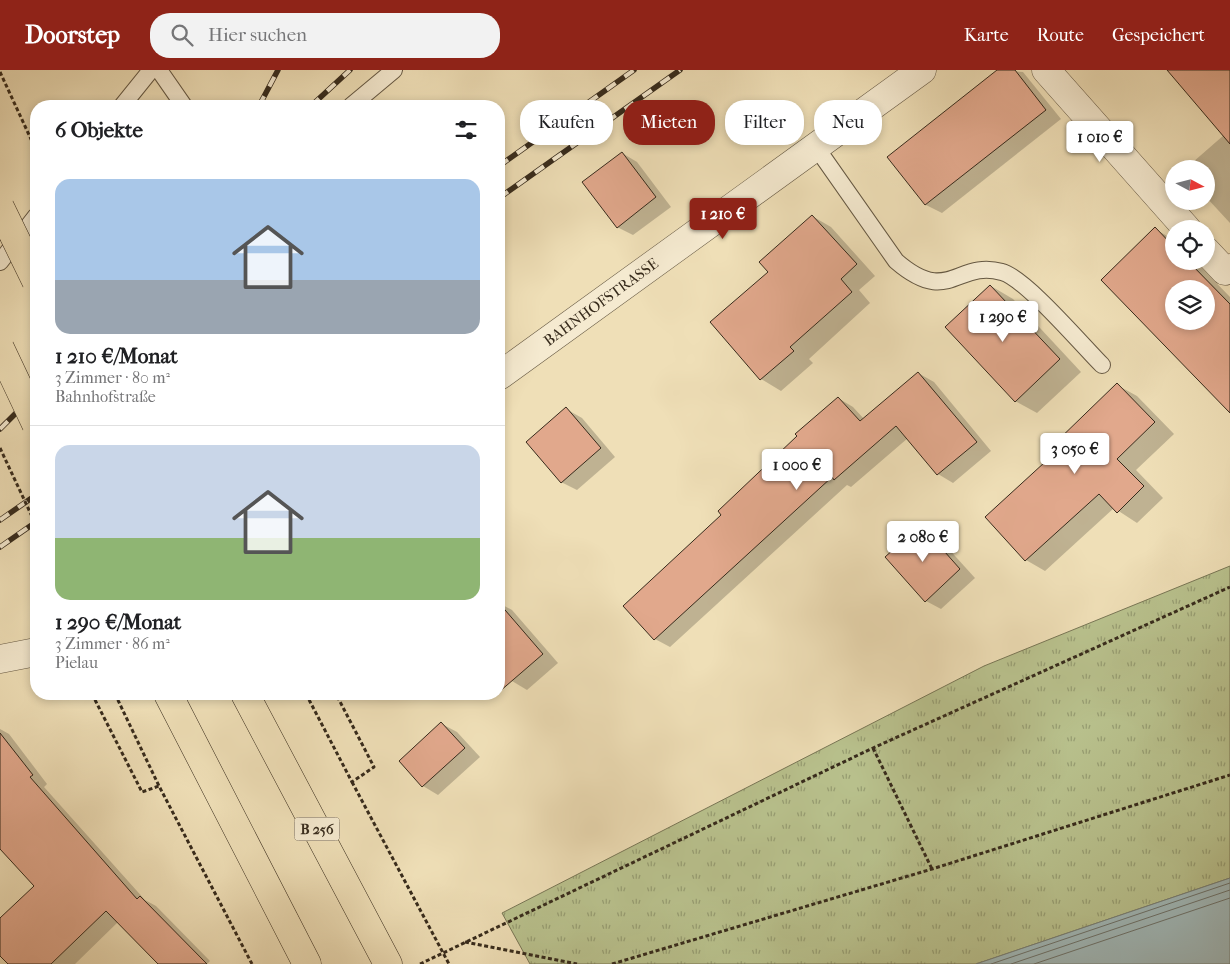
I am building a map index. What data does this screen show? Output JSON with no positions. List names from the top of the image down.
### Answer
{
  "streets": {
    "highway": ["B 256"],
    "street": ["BAHNHOFSTRASSE"]
  },
  "north": "right",
  "page": {
    "header": "Doorstep",
    "search": "Hier suchen",
    "nav": ["Karte", "Route", "Gespeichert"],
    "chip": [
      "Kaufen",
      "Mieten",
      "Filter",
      "Neu"
    ],
    "heading": "6 Objekte",
    "price": [
      "1 010 €",
      "1 210 €",
      "1 290 €",
      "3 050 €",
      "1 000 €",
      "2 080 €"
    ],
    "list": [
      {
        "name": "1 210 €/Monat",
        "note": "3 Zimmer · 80 m² · Bahnhofstraße"
      },
      {
        "name": "1 290 €/Monat",
        "note": "3 Zimmer · 86 m² · Pielau"
      }
    ]
  }
}
